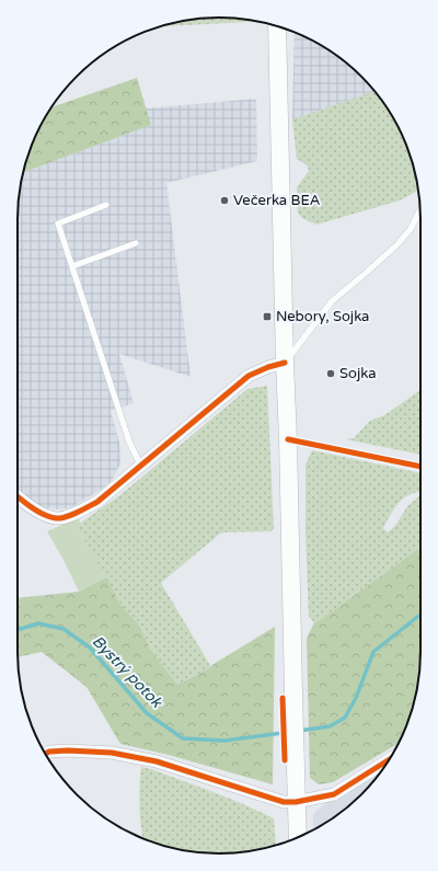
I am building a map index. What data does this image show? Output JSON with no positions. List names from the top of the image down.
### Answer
{
  "water": ["Bystrý potok"],
  "places": {
    "other": ["Večerka BEA", "Sojka"],
    "transit": ["Nebory, Sojka"]
  }
}
